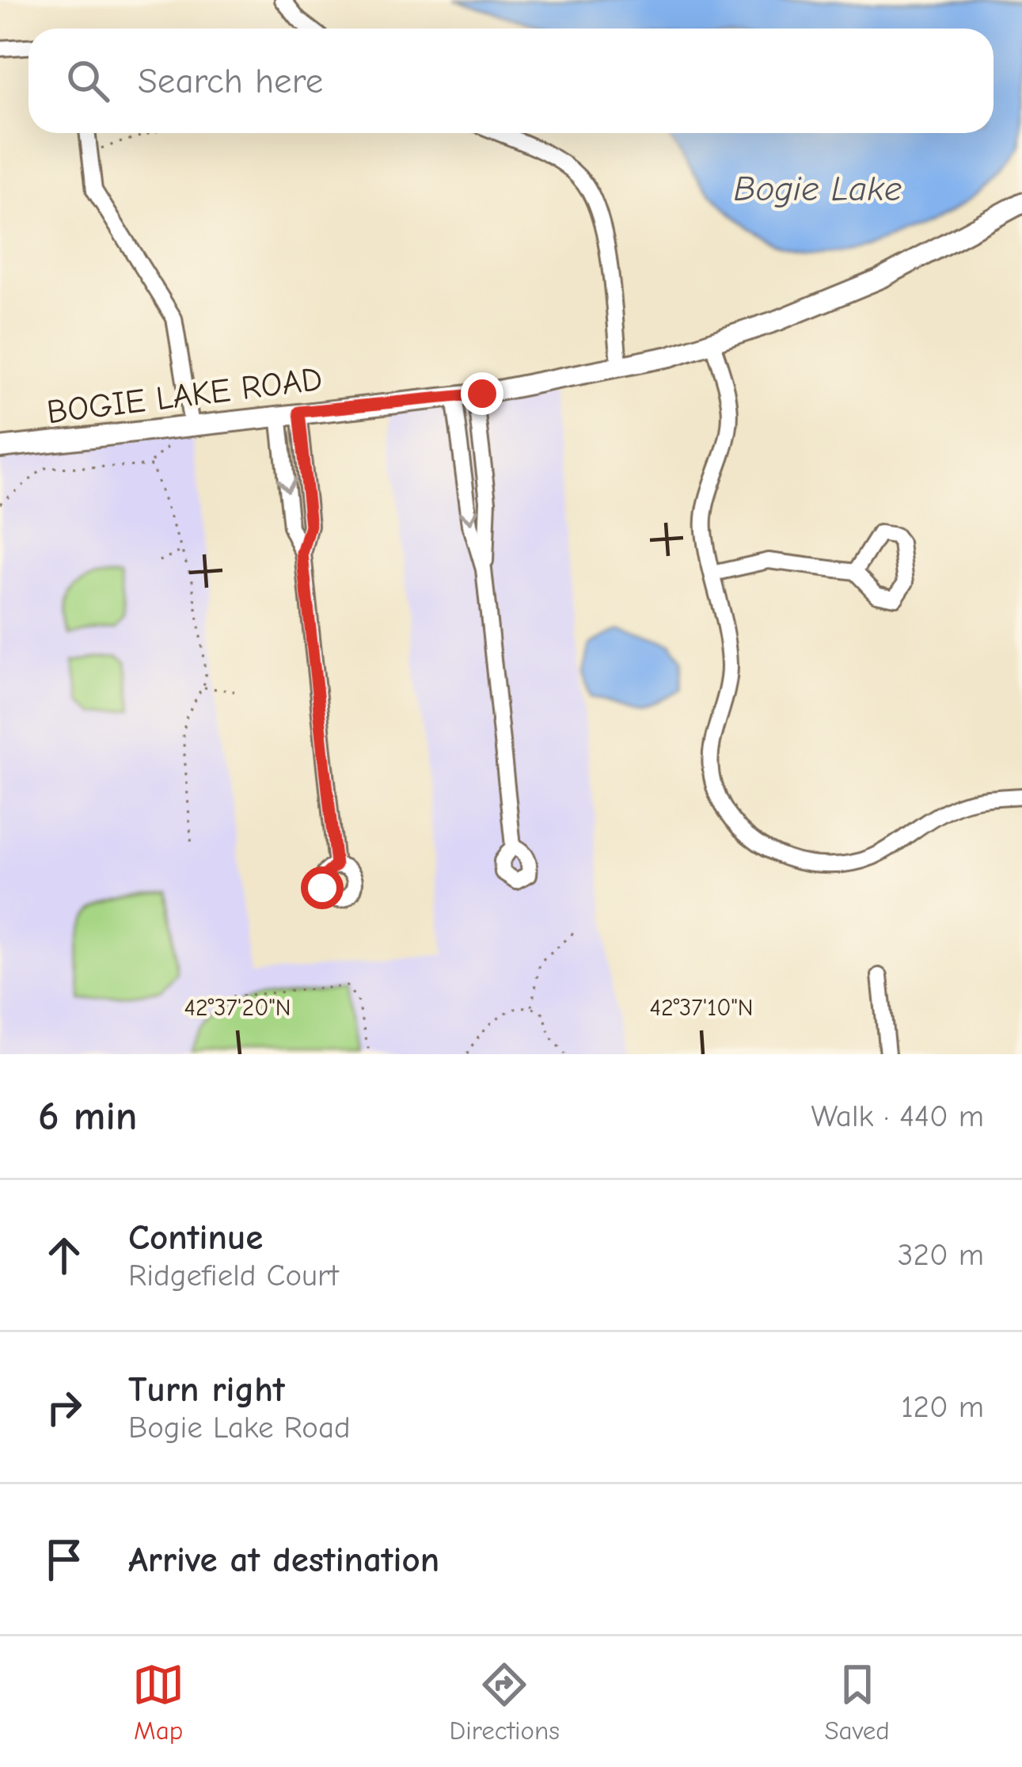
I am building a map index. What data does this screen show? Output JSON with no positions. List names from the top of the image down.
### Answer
{
  "streets": {
    "main road": ["BOGIE LAKE ROAD"]
  },
  "water": ["Bogie Lake"],
  "page": {
    "search": "Search here",
    "heading": ["6 min", "Walk · 440 m"],
    "list": [
      ["Continue", "Ridgefield Court", "320 m"],
      ["Turn right", "Bogie Lake Road", "120 m"],
      "Arrive at destination"
    ],
    "nav": ["Map", "Directions", "Saved"]
  },
  "coordinates": ["42°37'20\"N", "42°37'10\"N"]
}
